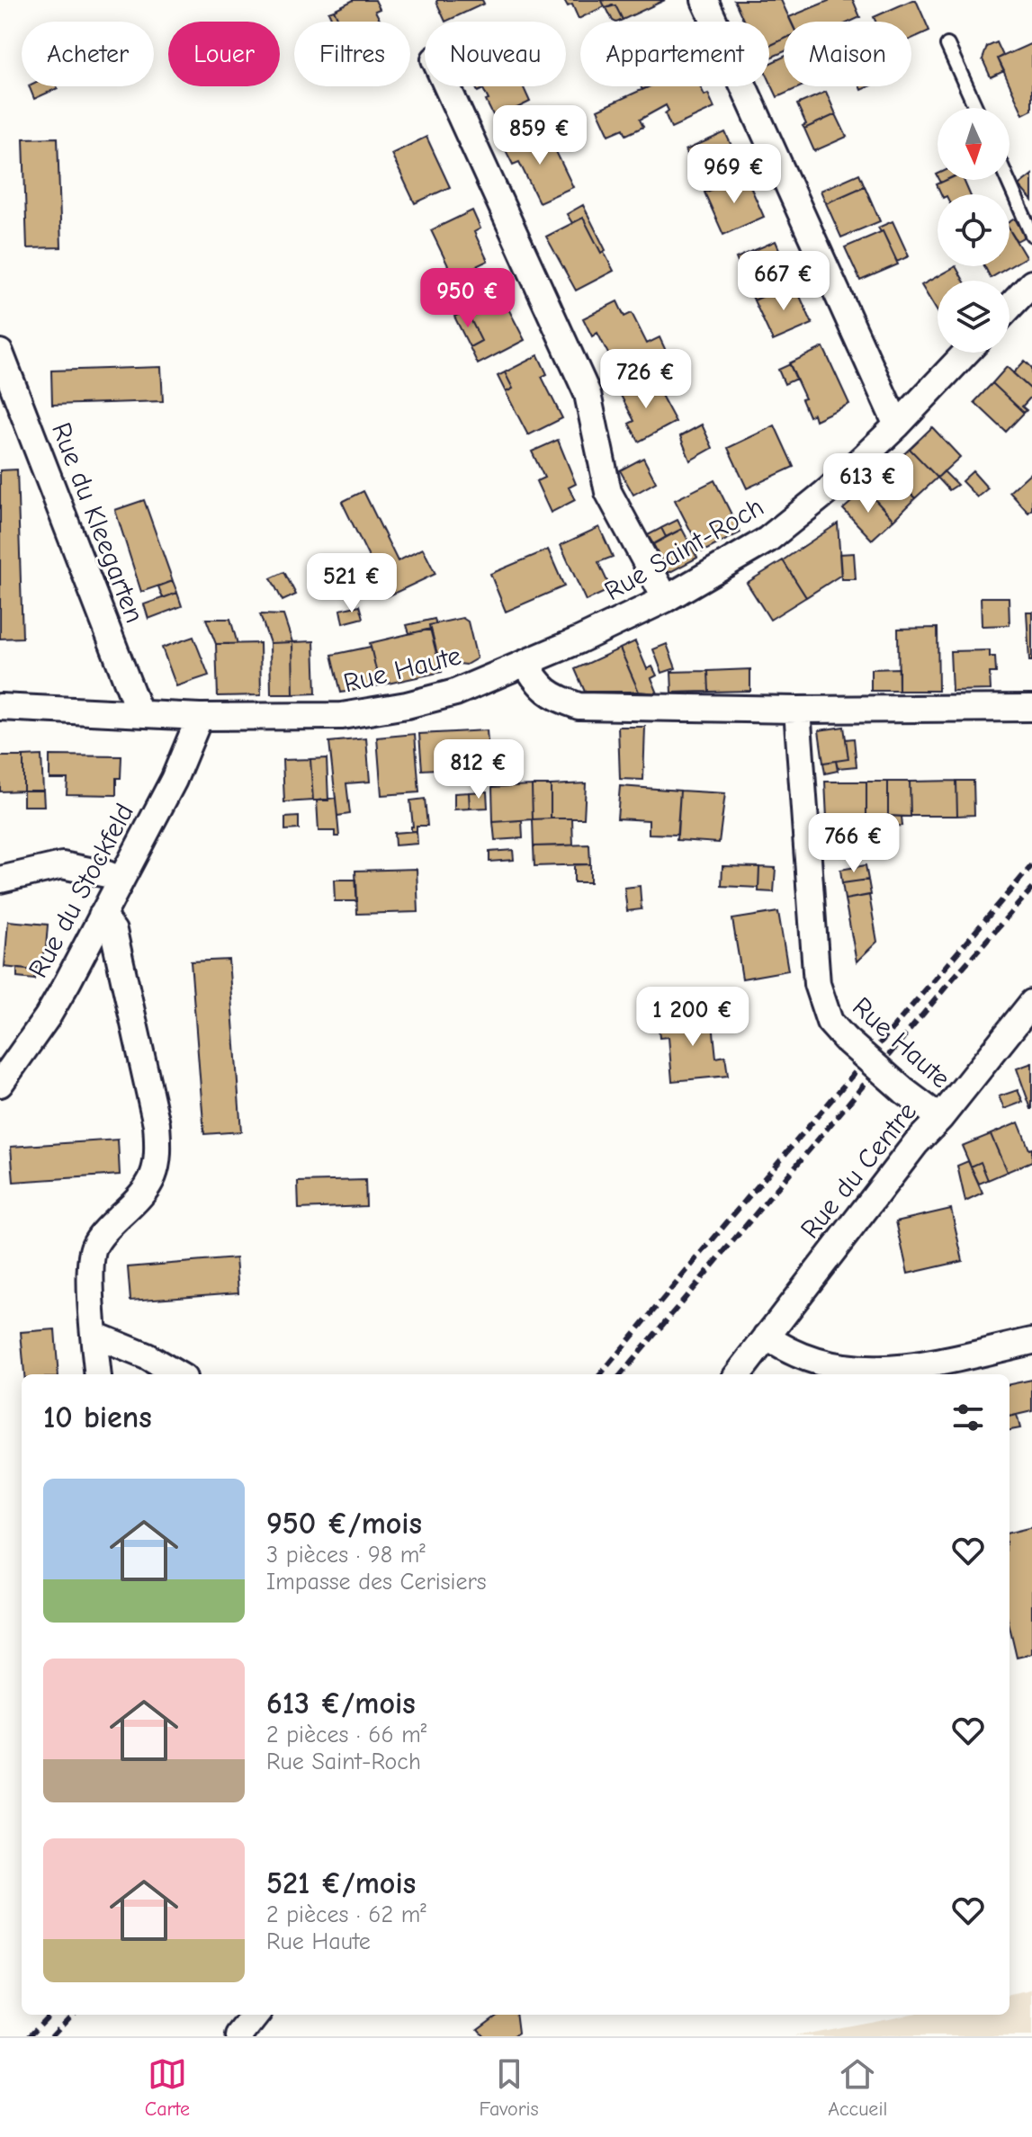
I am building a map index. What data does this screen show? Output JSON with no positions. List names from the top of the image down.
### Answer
{
  "streets": {
    "street": [
      "Rue du Kleegarten",
      "Rue Saint-Roch",
      "Rue Haute",
      "Rue du Stockfeld",
      "Rue du Centre"
    ]
  },
  "crossings": [
    ["Rue du Kleegarten", "Rue Haute"],
    ["Rue Saint-Roch", "Rue Haute"],
    ["Rue Haute", "Rue du Stockfeld"],
    ["Rue Haute", "Rue du Centre"]
  ],
  "north": "bottom",
  "page": {
    "chip": [
      "Acheter",
      "Louer",
      "Filtres",
      "Nouveau",
      "Appartement",
      "Maison"
    ],
    "price": [
      "859 €",
      "969 €",
      "667 €",
      "950 €",
      "726 €",
      "613 €",
      "521 €",
      "812 €",
      "766 €",
      "1 200 €"
    ],
    "heading": "10 biens",
    "list": [
      {
        "name": "950 €/mois",
        "note": "3 pièces · 98 m² · Impasse des Cerisiers"
      },
      {
        "name": "613 €/mois",
        "note": "2 pièces · 66 m² · Rue Saint-Roch"
      },
      {
        "name": "521 €/mois",
        "note": "2 pièces · 62 m² · Rue Haute"
      }
    ],
    "tabs": ["Carte", "Favoris", "Accueil"]
  }
}
